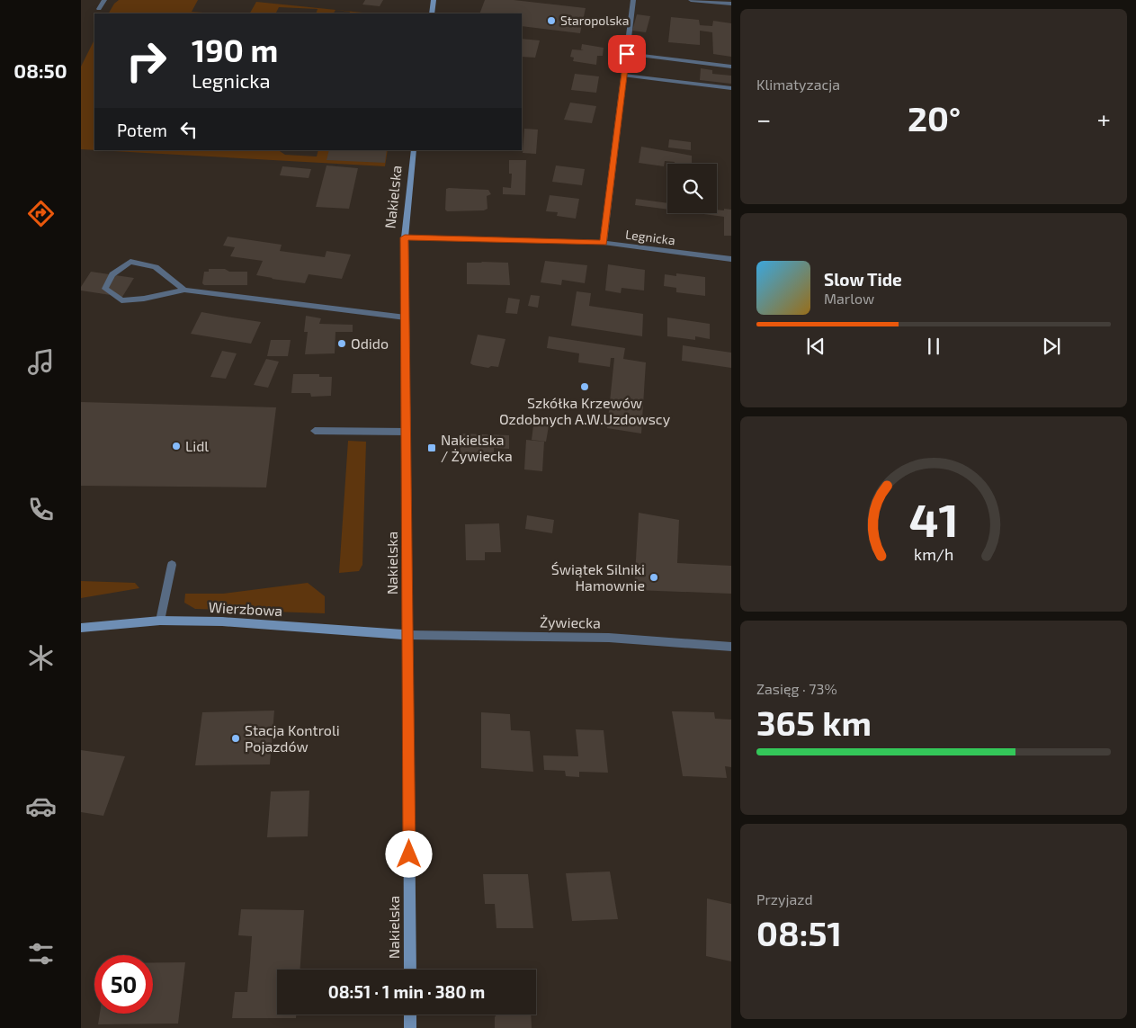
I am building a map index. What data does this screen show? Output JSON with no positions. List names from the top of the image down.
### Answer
{
  "streets": {
    "main road": ["Nakielska", "Wierzbowa"],
    "street": ["Legnicka", "Żywiecka"]
  },
  "crossings": [
    ["Nakielska", "Legnicka"],
    ["Nakielska", "Wierzbowa"],
    ["Nakielska", "Żywiecka"],
    ["Wierzbowa", "Żywiecka"]
  ],
  "places": {
    "other": [
      "Staropolska",
      "Odido",
      "Szkółka Krzewów Ozdobnych A.W.Uzdowscy",
      "Lidl",
      "Świątek Silniki Hamownie",
      "Stacja Kontroli Pojazdów"
    ],
    "transit": ["Nakielska / Żywiecka"]
  },
  "page": {
    "tabs": "08:50",
    "tile": [
      "Klimatyzacja",
      ["Zasięg · 73%", "365 km"],
      ["Przyjazd", "08:51"]
    ],
    "turn": ["190 m", "Legnicka"],
    "heat": ["−", "20°", "+"],
    "then": "Potem",
    "song": ["Slow Tide", "Marlow"],
    "limit": "50",
    "trip": "08:51 · 1 min · 380 m",
    "gauge": ["41", "km/h"]
  }
}
